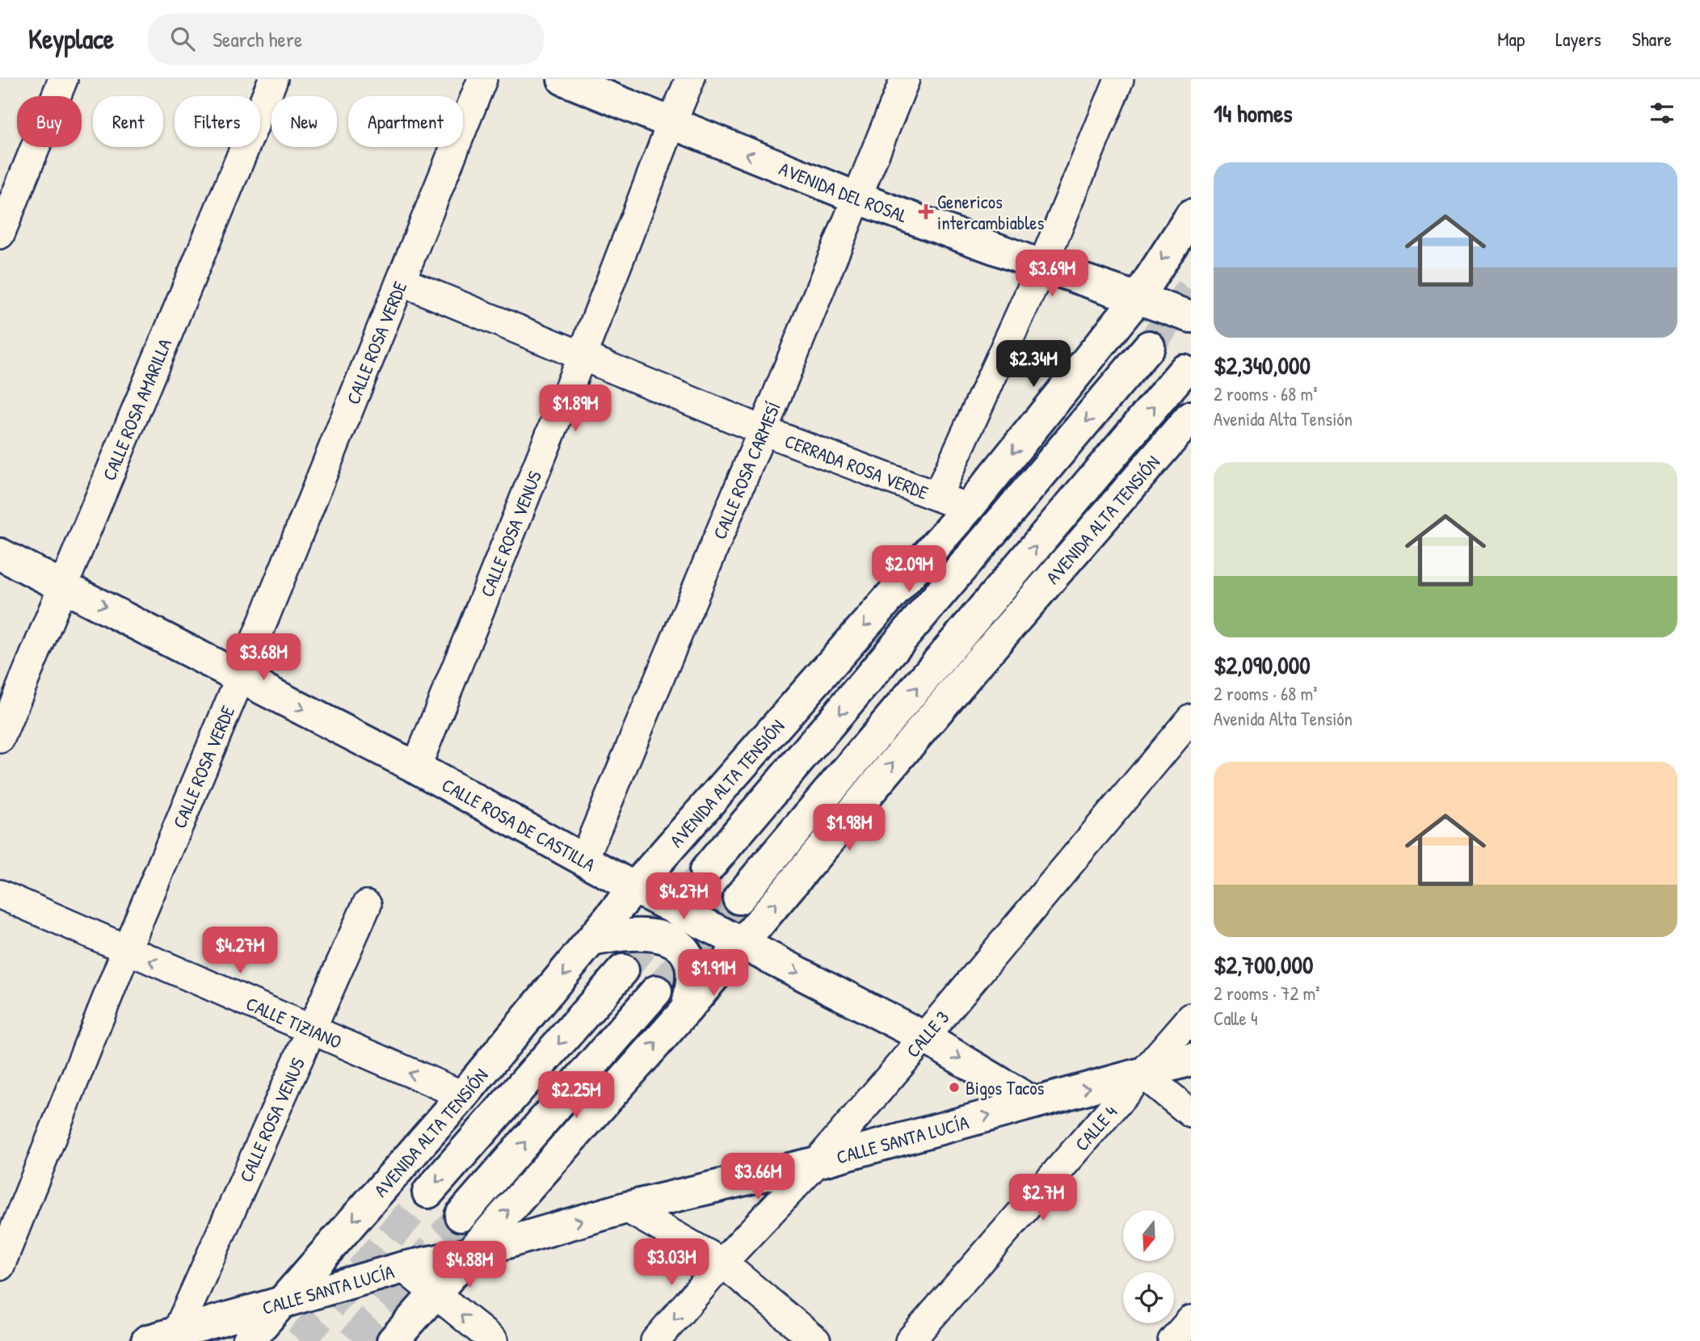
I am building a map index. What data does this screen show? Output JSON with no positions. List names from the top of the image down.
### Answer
{
  "streets": {
    "street": [
      "AVENIDA DEL ROSAL",
      "CALLE ROSA VERDE",
      "CALLE ROSA AMARILLA",
      "CERRADA ROSA VERDE",
      "CALLE ROSA CARMESÍ",
      "AVENIDA ALTA TENSIÓN",
      "CALLE ROSA VENUS",
      "CALLE ROSA DE CASTILLA",
      "CALLE TIZIANO",
      "CALLE 3",
      "CALLE 4",
      "CALLE SANTA LUCÍA"
    ]
  },
  "crossings": [
    ["AVENIDA DEL ROSAL", "CALLE ROSA CARMESÍ"],
    ["AVENIDA DEL ROSAL", "AVENIDA ALTA TENSIÓN"],
    ["AVENIDA DEL ROSAL", "CALLE ROSA VENUS"],
    ["CALLE ROSA VERDE", "CERRADA ROSA VERDE"],
    ["CALLE ROSA VERDE", "CALLE ROSA DE CASTILLA"],
    ["CALLE ROSA VERDE", "CALLE TIZIANO"],
    ["CALLE ROSA AMARILLA", "CALLE ROSA DE CASTILLA"],
    ["CERRADA ROSA VERDE", "CALLE ROSA CARMESÍ"],
    ["CERRADA ROSA VERDE", "AVENIDA ALTA TENSIÓN"],
    ["CERRADA ROSA VERDE", "CALLE ROSA VENUS"],
    ["CALLE ROSA CARMESÍ", "CALLE ROSA DE CASTILLA"],
    ["AVENIDA ALTA TENSIÓN", "CALLE ROSA DE CASTILLA"],
    ["AVENIDA ALTA TENSIÓN", "CALLE TIZIANO"],
    ["AVENIDA ALTA TENSIÓN", "CALLE SANTA LUCÍA"],
    ["CALLE ROSA VENUS", "CALLE ROSA DE CASTILLA"],
    ["CALLE ROSA VENUS", "CALLE TIZIANO"],
    ["CALLE ROSA VENUS", "CALLE SANTA LUCÍA"],
    ["CALLE ROSA DE CASTILLA", "CALLE 3"],
    ["CALLE ROSA DE CASTILLA", "CALLE SANTA LUCÍA"],
    ["CALLE 3", "CALLE SANTA LUCÍA"],
    ["CALLE 4", "CALLE SANTA LUCÍA"]
  ],
  "one_way": ["CALLE ROSA DE CASTILLA", "CALLE TIZIANO", "CALLE SANTA LUCÍA"],
  "places": {
    "health": ["Genericos intercambiables"],
    "other": ["Bigos Tacos"]
  },
  "north": "bottom",
  "page": {
    "header": "Keyplace",
    "search": "Search here",
    "nav": ["Map", "Layers", "Share"],
    "heading": "14 homes",
    "chip": [
      "Buy",
      "Rent",
      "Filters",
      "New",
      "Apartment"
    ],
    "list": [
      {
        "name": "$2,340,000",
        "note": "2 rooms · 68 m² · Avenida Alta Tensión"
      },
      {
        "name": "$2,090,000",
        "note": "2 rooms · 68 m² · Avenida Alta Tensión"
      },
      {
        "name": "$2,700,000",
        "note": "2 rooms · 72 m² · Calle 4"
      }
    ],
    "price": [
      "$3.69M",
      "$2.34M",
      "$1.89M",
      "$2.09M",
      "$3.68M",
      "$1.98M",
      "$4.27M",
      "$4.27M",
      "$1.91M",
      "$2.25M",
      "$3.66M",
      "$2.7M",
      "$3.03M",
      "$4.88M"
    ]
  }
}
